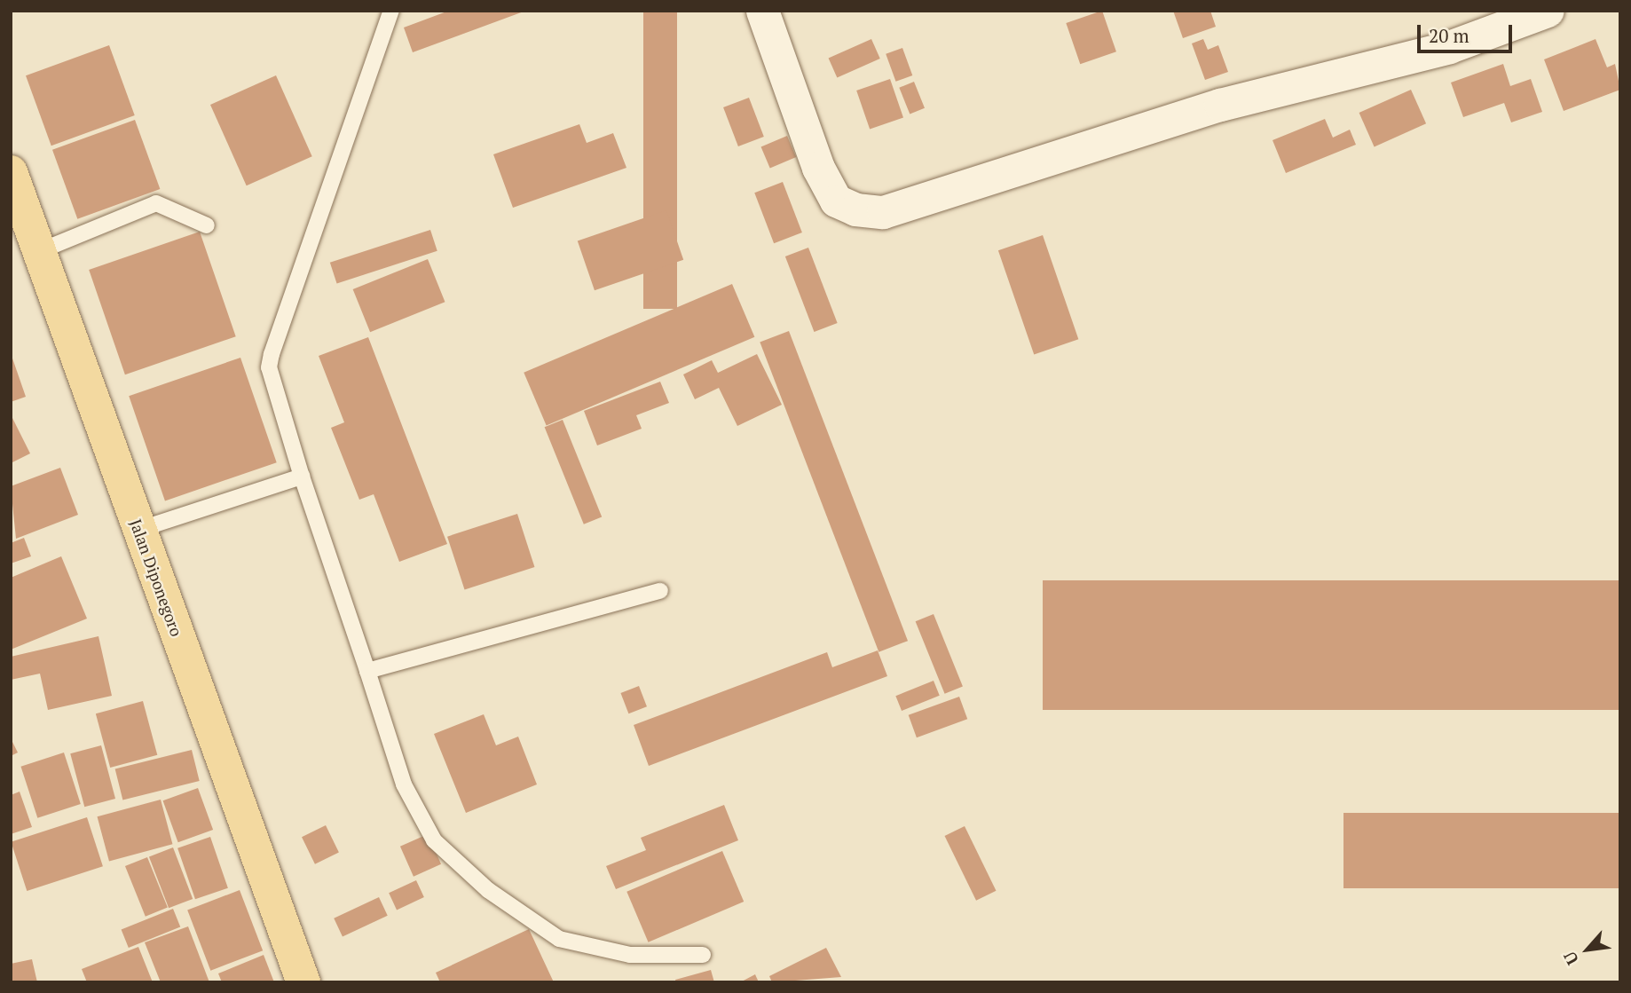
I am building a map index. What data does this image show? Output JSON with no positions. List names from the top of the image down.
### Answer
{
  "streets": {
    "main road": ["Jalan Diponegoro"]
  },
  "scale_bar": "20 m",
  "north": "bottom left"
}
